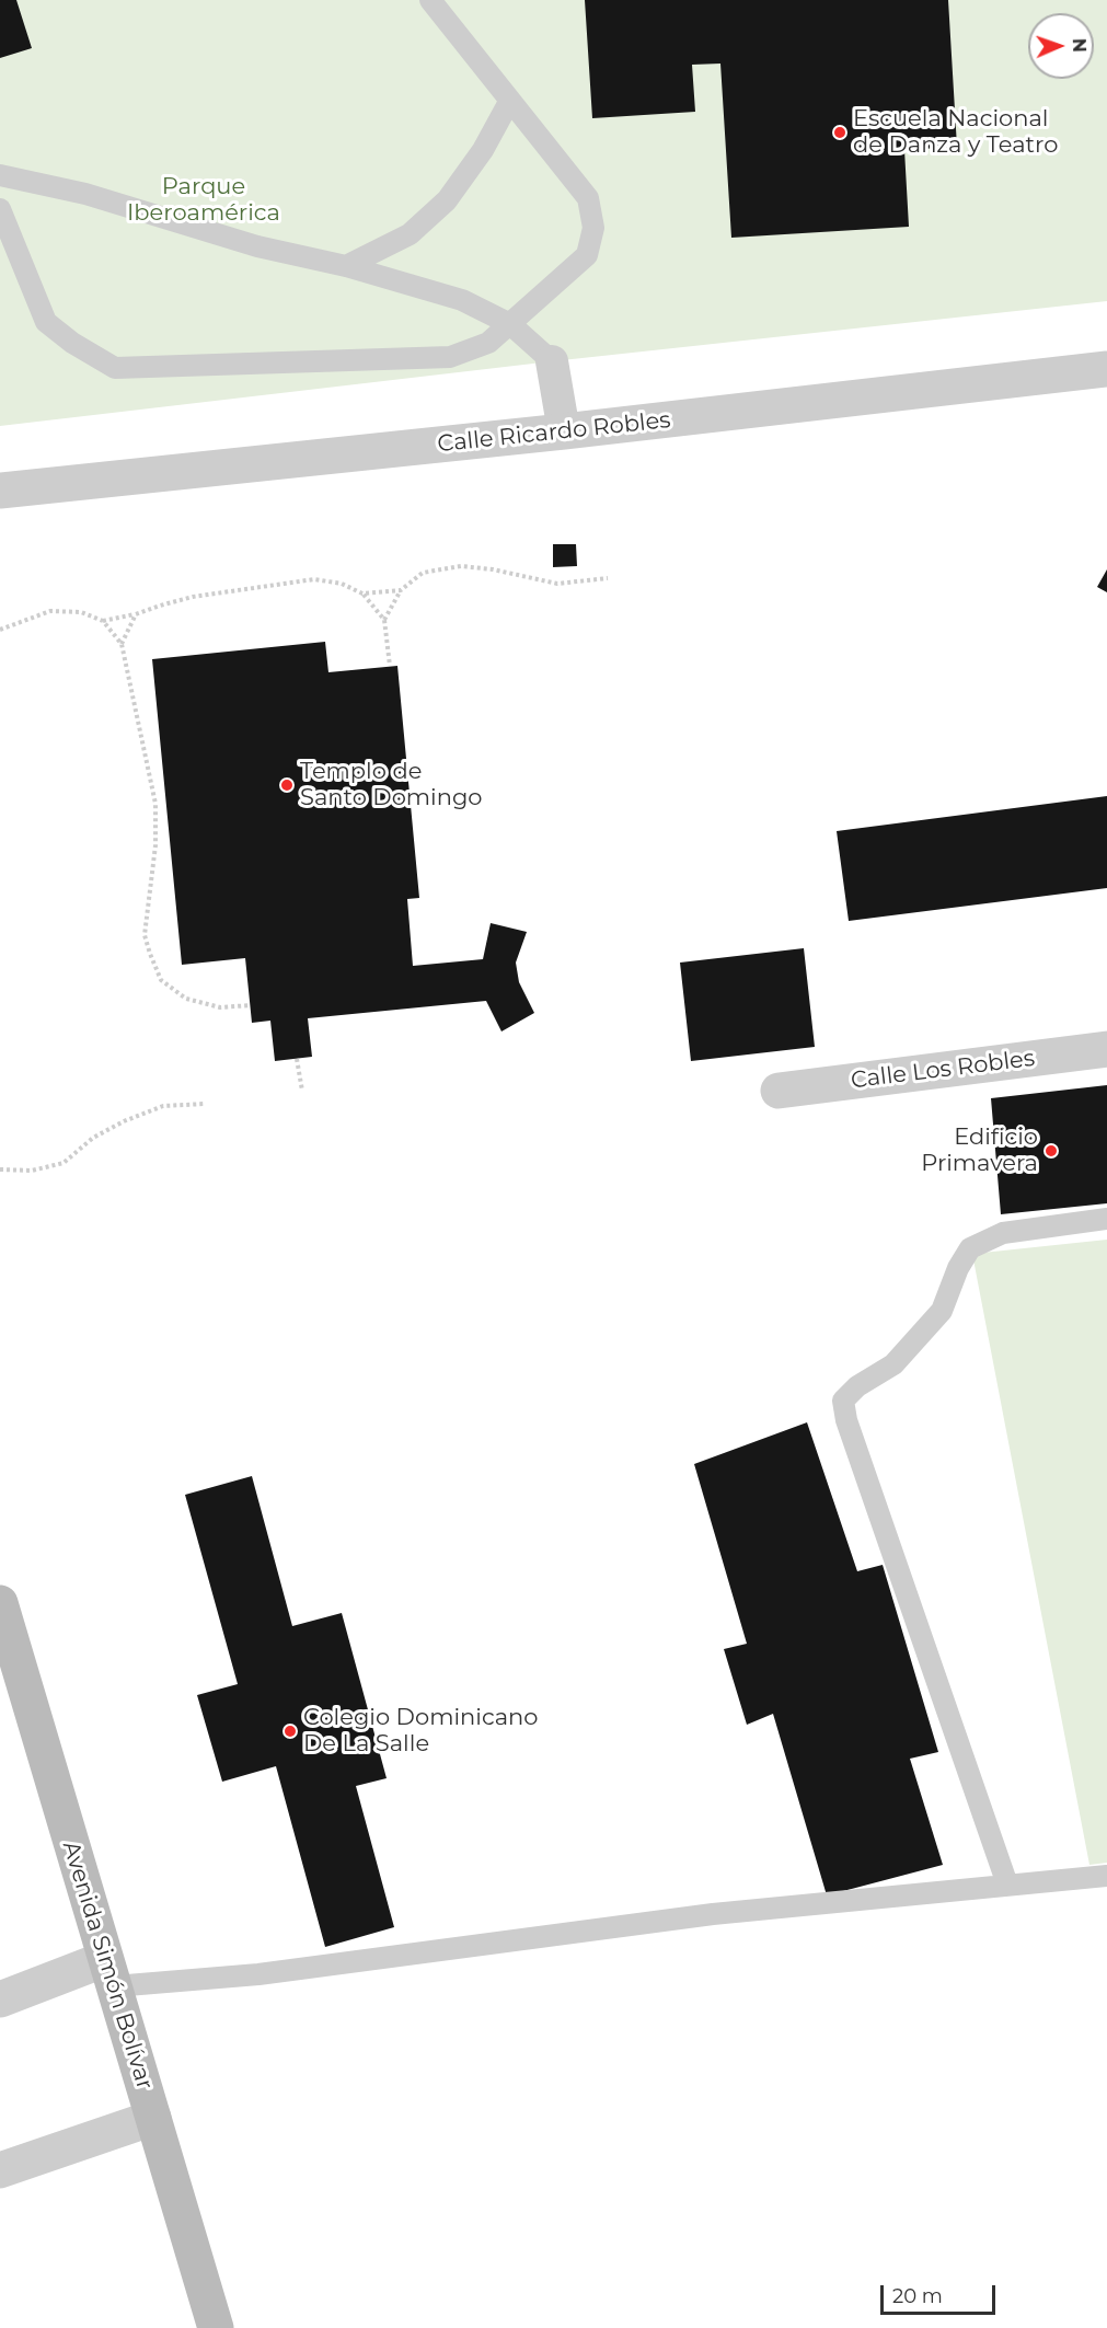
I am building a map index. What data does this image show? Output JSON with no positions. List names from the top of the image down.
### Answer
{
  "streets": {
    "main road": ["Avenida Simón Bolívar"],
    "street": ["Calle Ricardo Robles", "Calle Los Robles"]
  },
  "parks": ["Parque Iberoamérica"],
  "places": [
    "Escuela Nacional de Danza y Teatro",
    "Templo de Santo Domingo",
    "Edificio Primavera",
    "Colegio Dominicano De La Salle"
  ],
  "scale_bar": "20 m",
  "north": "right"
}
